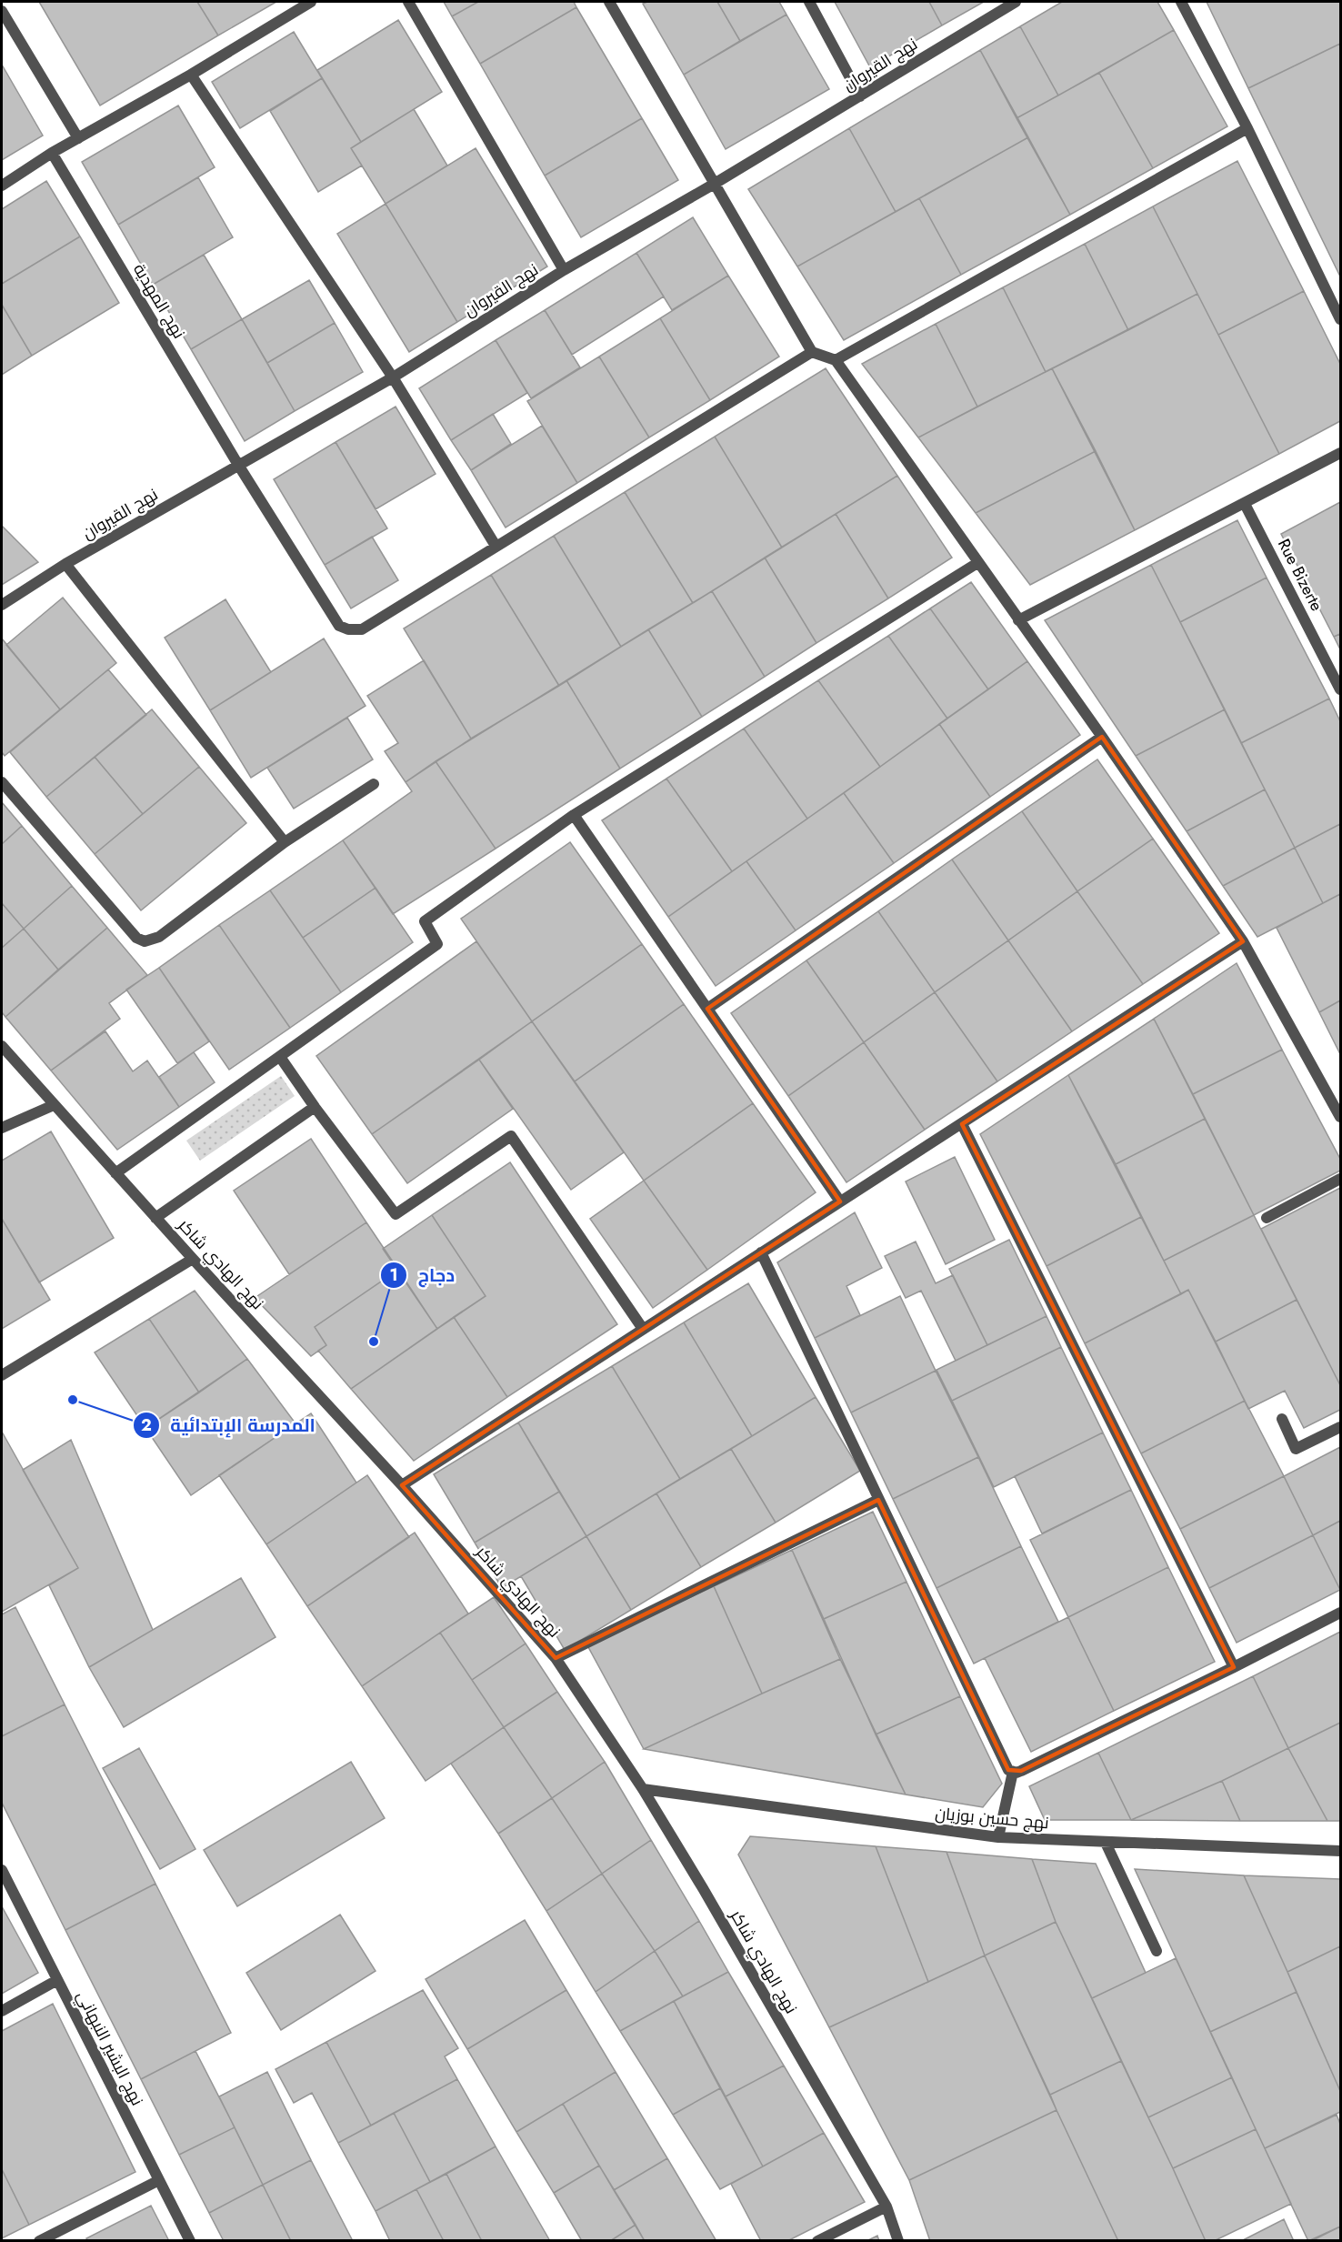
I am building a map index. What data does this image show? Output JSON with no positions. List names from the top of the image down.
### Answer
{
  "streets": {
    "street": [
      "نهج القيروان",
      "نهج المهدية",
      "Rue Bizerte",
      "نهج الهادي شاكر",
      "نهج حسين بوزيان",
      "نهج البشير النبهاني"
    ]
  },
  "crossings": [
    ["نهج القيروان", "نهج المهدية"],
    ["نهج الهادي شاكر", "نهج حسين بوزيان"]
  ],
  "places": ["دجاج", "المدرسة الإبتدائية"]
}
